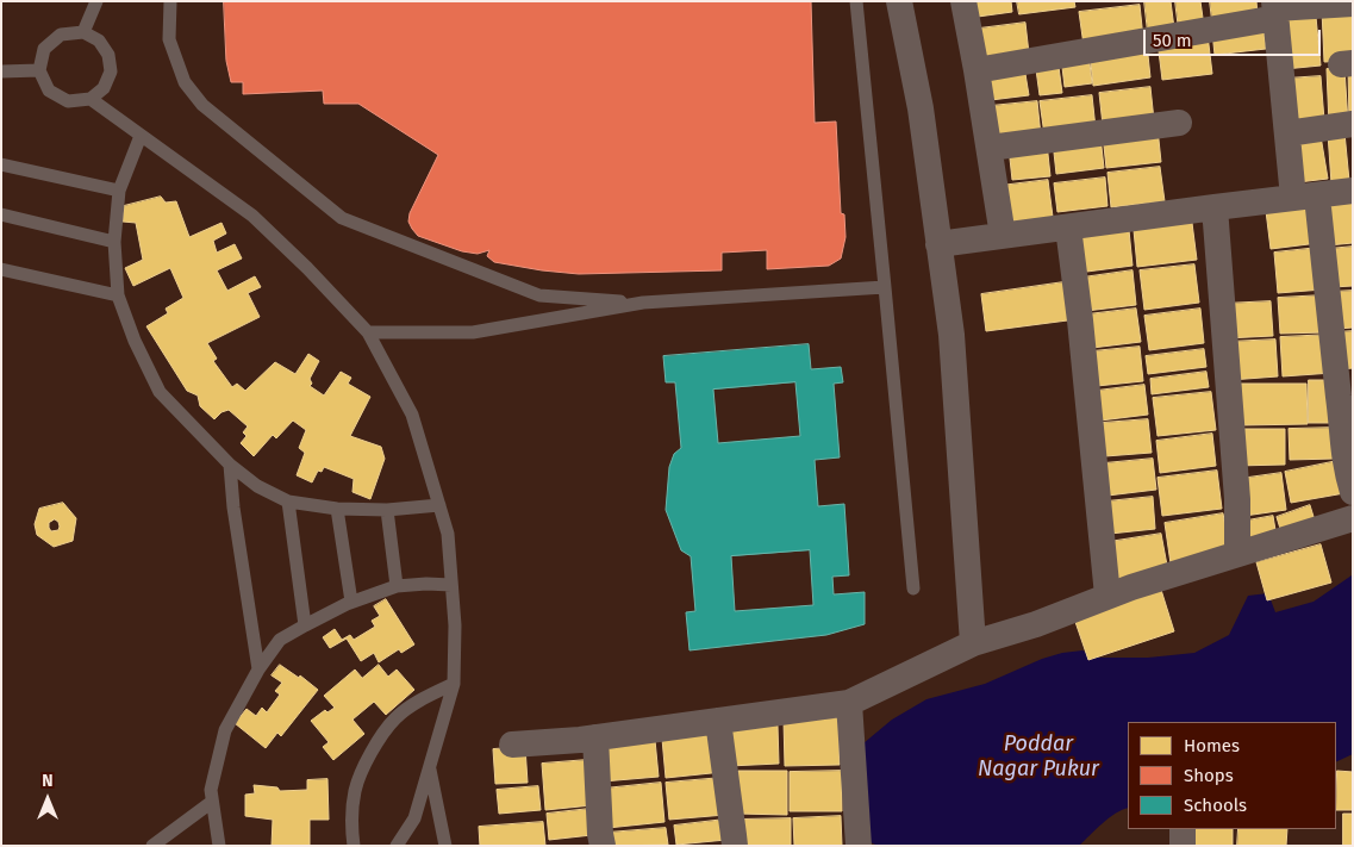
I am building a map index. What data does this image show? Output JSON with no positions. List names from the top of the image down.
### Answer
{
  "water": ["Poddar Nagar Pukur"],
  "legend": ["Homes", "Shops", "Schools"],
  "scale_bar": "50 m",
  "north": "top"
}
